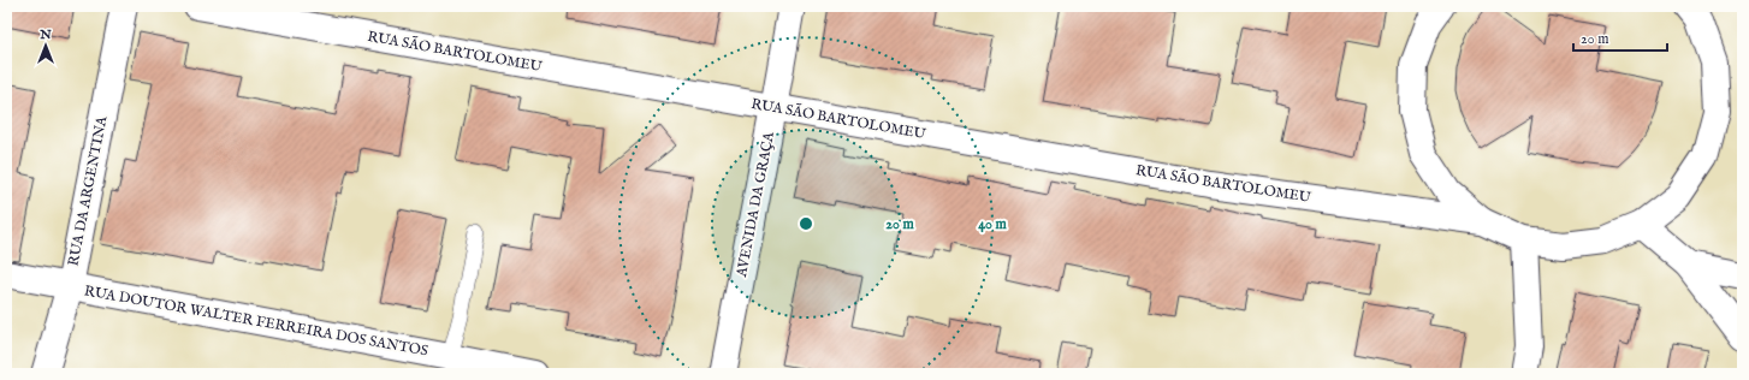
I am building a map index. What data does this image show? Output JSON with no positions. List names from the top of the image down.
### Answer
{
  "streets": {
    "street": [
      "RUA SÃO BARTOLOMEU",
      "RUA DA ARGENTINA",
      "AVENIDA DA GRAÇA",
      "RUA DOUTOR WALTER FERREIRA DOS SANTOS"
    ]
  },
  "crossings": [
    ["RUA SÃO BARTOLOMEU", "AVENIDA DA GRAÇA"],
    ["RUA DA ARGENTINA", "RUA DOUTOR WALTER FERREIRA DOS SANTOS"]
  ],
  "scale_bar": "20 m",
  "north": "top",
  "rings": ["20 m", "40 m"]
}
